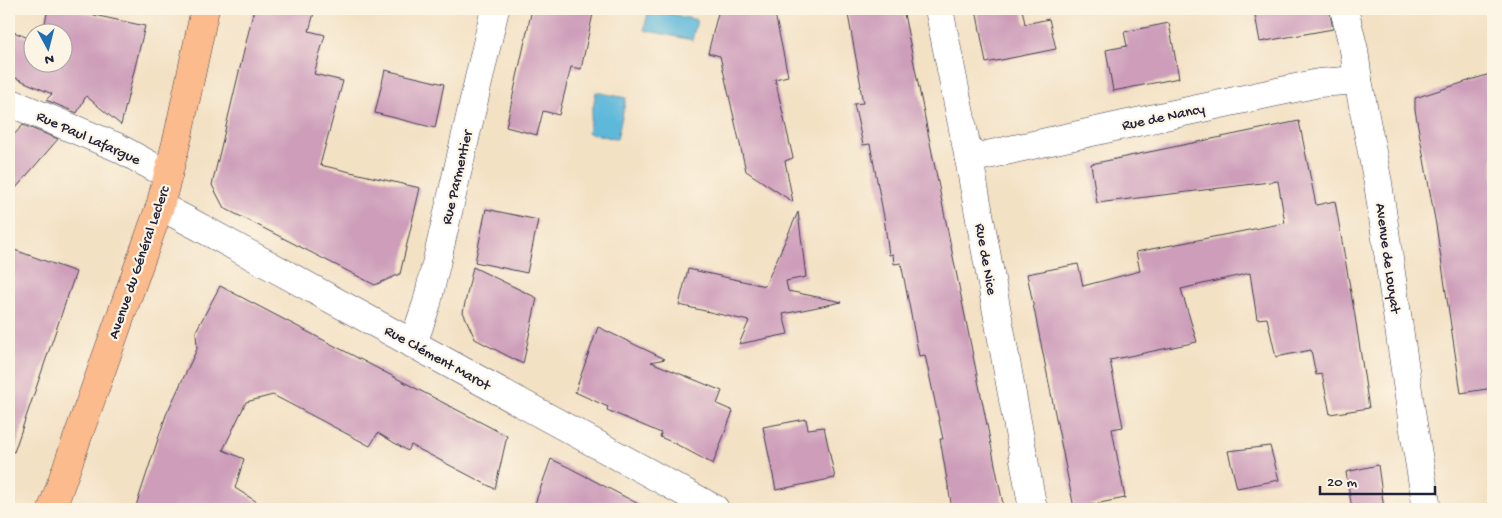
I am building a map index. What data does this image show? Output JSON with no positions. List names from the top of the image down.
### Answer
{
  "streets": {
    "main road": ["Avenue du Général Leclerc"],
    "street": [
      "Rue de Nancy",
      "Rue Paul Lafargue",
      "Rue Parmentier",
      "Avenue de Louyat",
      "Rue de Nice",
      "Rue Clément Marot"
    ]
  },
  "crossings": [
    ["Rue de Nancy", "Avenue de Louyat"],
    ["Rue de Nancy", "Rue de Nice"],
    ["Rue Paul Lafargue", "Avenue du Général Leclerc"],
    ["Rue Parmentier", "Rue Clément Marot"],
    ["Avenue du Général Leclerc", "Rue Clément Marot"]
  ],
  "scale_bar": "20 m",
  "north": "bottom"
}
